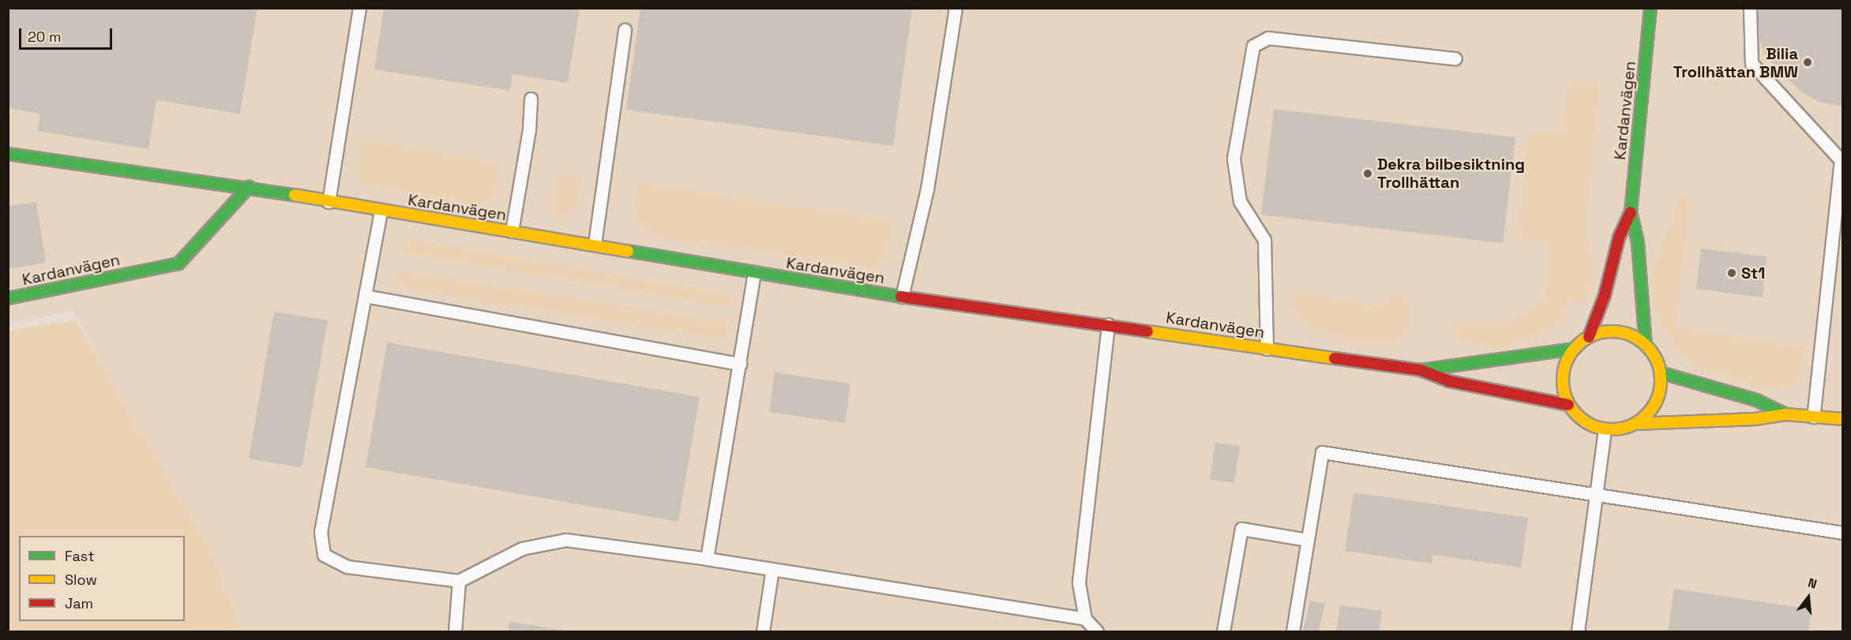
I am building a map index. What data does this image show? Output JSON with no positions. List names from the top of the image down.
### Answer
{
  "streets": {
    "street": ["Kardanvägen"]
  },
  "places": ["Bilia Trollhättan BMW", "Dekra bilbesiktning Trollhättan", "St1"],
  "legend": ["Fast", "Slow", "Jam"],
  "scale_bar": "20 m",
  "north": "top"
}
